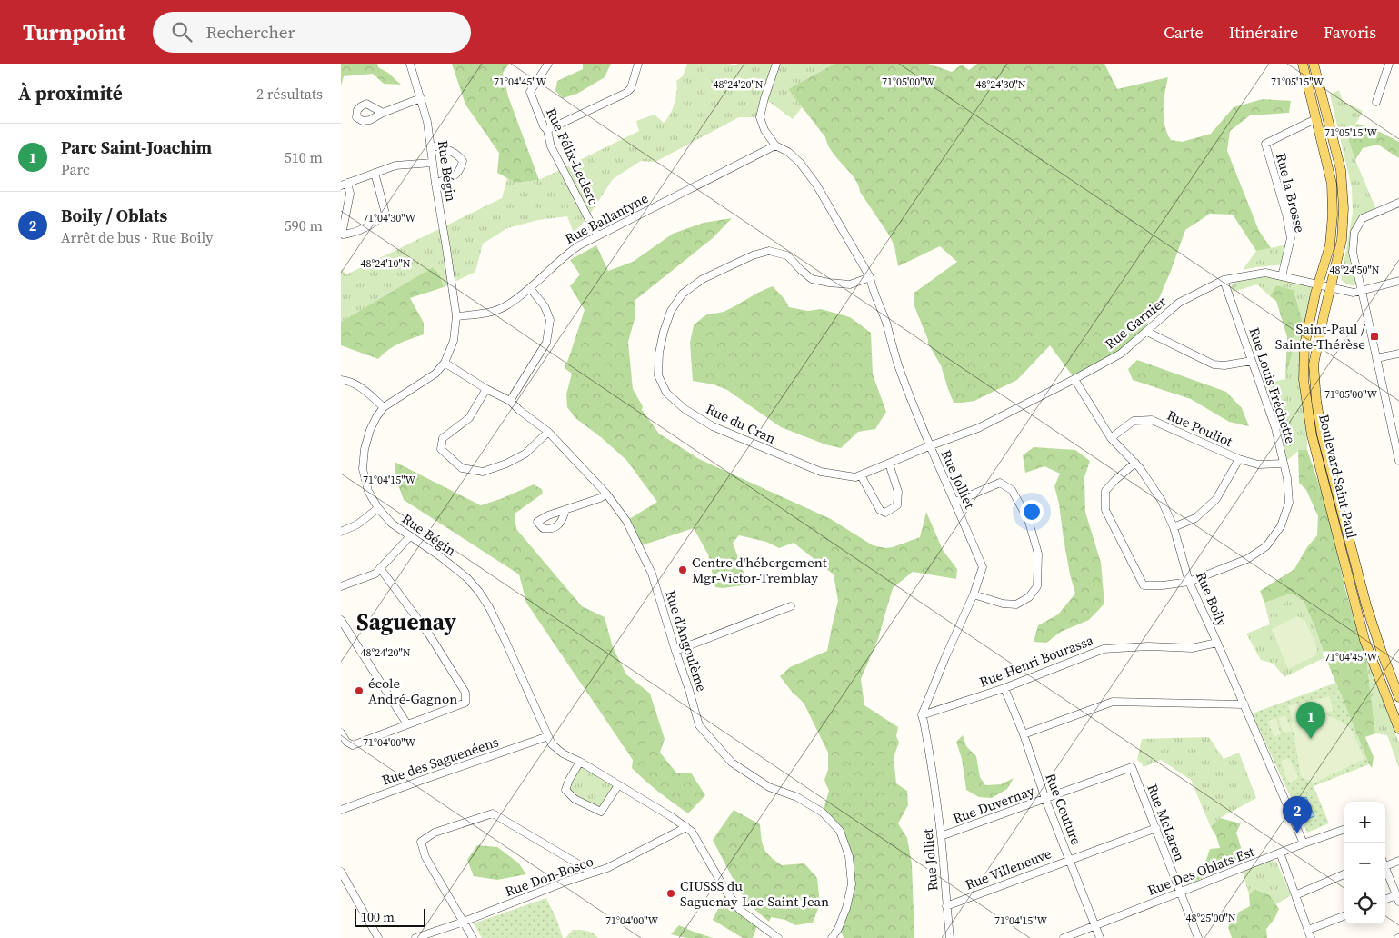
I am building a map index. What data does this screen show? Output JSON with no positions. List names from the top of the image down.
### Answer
{
  "streets": {
    "main road": ["Boulevard Saint-Paul"],
    "street": [
      "Rue Félix-Leclerc",
      "Rue Bégin",
      "Rue la Brosse",
      "Rue Ballantyne",
      "Rue Garnier",
      "Rue Louis Fréchette",
      "Rue du Cran",
      "Rue Pouliot",
      "Rue Jolliet",
      "Rue Boily",
      "Rue d'Angoulème",
      "Rue Henri Bourassa",
      "Rue des Saguenéens",
      "Rue Duvernay",
      "Rue Couture",
      "Rue McLaren",
      "Rue Villeneuve",
      "Rue Des Oblats Est",
      "Rue Don-Bosco"
    ]
  },
  "crossings": [
    ["Rue Félix-Leclerc", "Rue Ballantyne"],
    ["Rue Bégin", "Rue Ballantyne"],
    ["Rue Bégin", "Rue d'Angoulème"],
    ["Rue Bégin", "Rue des Saguenéens"],
    ["Rue Bégin", "Rue Don-Bosco"],
    ["Rue la Brosse", "Rue Garnier"],
    ["Rue la Brosse", "Boulevard Saint-Paul"],
    ["Rue Ballantyne", "Rue Jolliet"],
    ["Rue Garnier", "Rue Louis Fréchette"],
    ["Rue Garnier", "Rue du Cran"],
    ["Rue Garnier", "Boulevard Saint-Paul"],
    ["Rue Garnier", "Rue Jolliet"],
    ["Rue Garnier", "Rue Boily"],
    ["Rue Louis Fréchette", "Rue Pouliot"],
    ["Rue Louis Fréchette", "Rue Boily"],
    ["Rue du Cran", "Rue Jolliet"],
    ["Rue Pouliot", "Rue Boily"],
    ["Rue Jolliet", "Rue Henri Bourassa"],
    ["Rue Jolliet", "Rue Duvernay"],
    ["Rue Jolliet", "Rue Villeneuve"],
    ["Rue Boily", "Rue Henri Bourassa"],
    ["Rue Boily", "Rue Des Oblats Est"],
    ["Rue Henri Bourassa", "Rue Couture"],
    ["Rue Duvernay", "Rue Couture"],
    ["Rue Duvernay", "Rue McLaren"],
    ["Rue Couture", "Rue Villeneuve"],
    ["Rue Couture", "Rue Des Oblats Est"],
    ["Rue McLaren", "Rue Villeneuve"],
    ["Rue McLaren", "Rue Des Oblats Est"]
  ],
  "districts": ["Saguenay"],
  "places": {
    "transit": ["Saint-Paul / Sainte-Thérèse"],
    "other": ["Centre d'hébergement Mgr-Victor-Tremblay", "école André-Gagnon", "CIUSSS du Saguenay-Lac-Saint-Jean"]
  },
  "scale_bar": "100 m",
  "page": {
    "header": "Turnpoint",
    "search": "Rechercher",
    "nav": ["Carte", "Itinéraire", "Favoris"],
    "heading": ["À proximité", "2 résultats"],
    "list": [
      {
        "mark": "1",
        "name": "Parc Saint-Joachim",
        "note": "Parc",
        "value": "510 m"
      },
      {
        "mark": "2",
        "name": "Boily / Oblats",
        "note": "Arrêt de bus · Rue Boily",
        "value": "590 m"
      }
    ],
    "pins": ["1", "2"],
    "map_buttons": ["+", "−"],
    "scale": "100 m"
  },
  "coordinates": [
    "71°04'45\"W",
    "71°05'00\"W",
    "71°05'15\"W",
    "48°24'20\"N",
    "48°24'30\"N",
    "71°04'30\"W",
    "48°24'10\"N",
    "48°24'50\"N",
    "71°04'15\"W",
    "71°04'00\"W",
    "48°25'00\"N"
  ]
}
